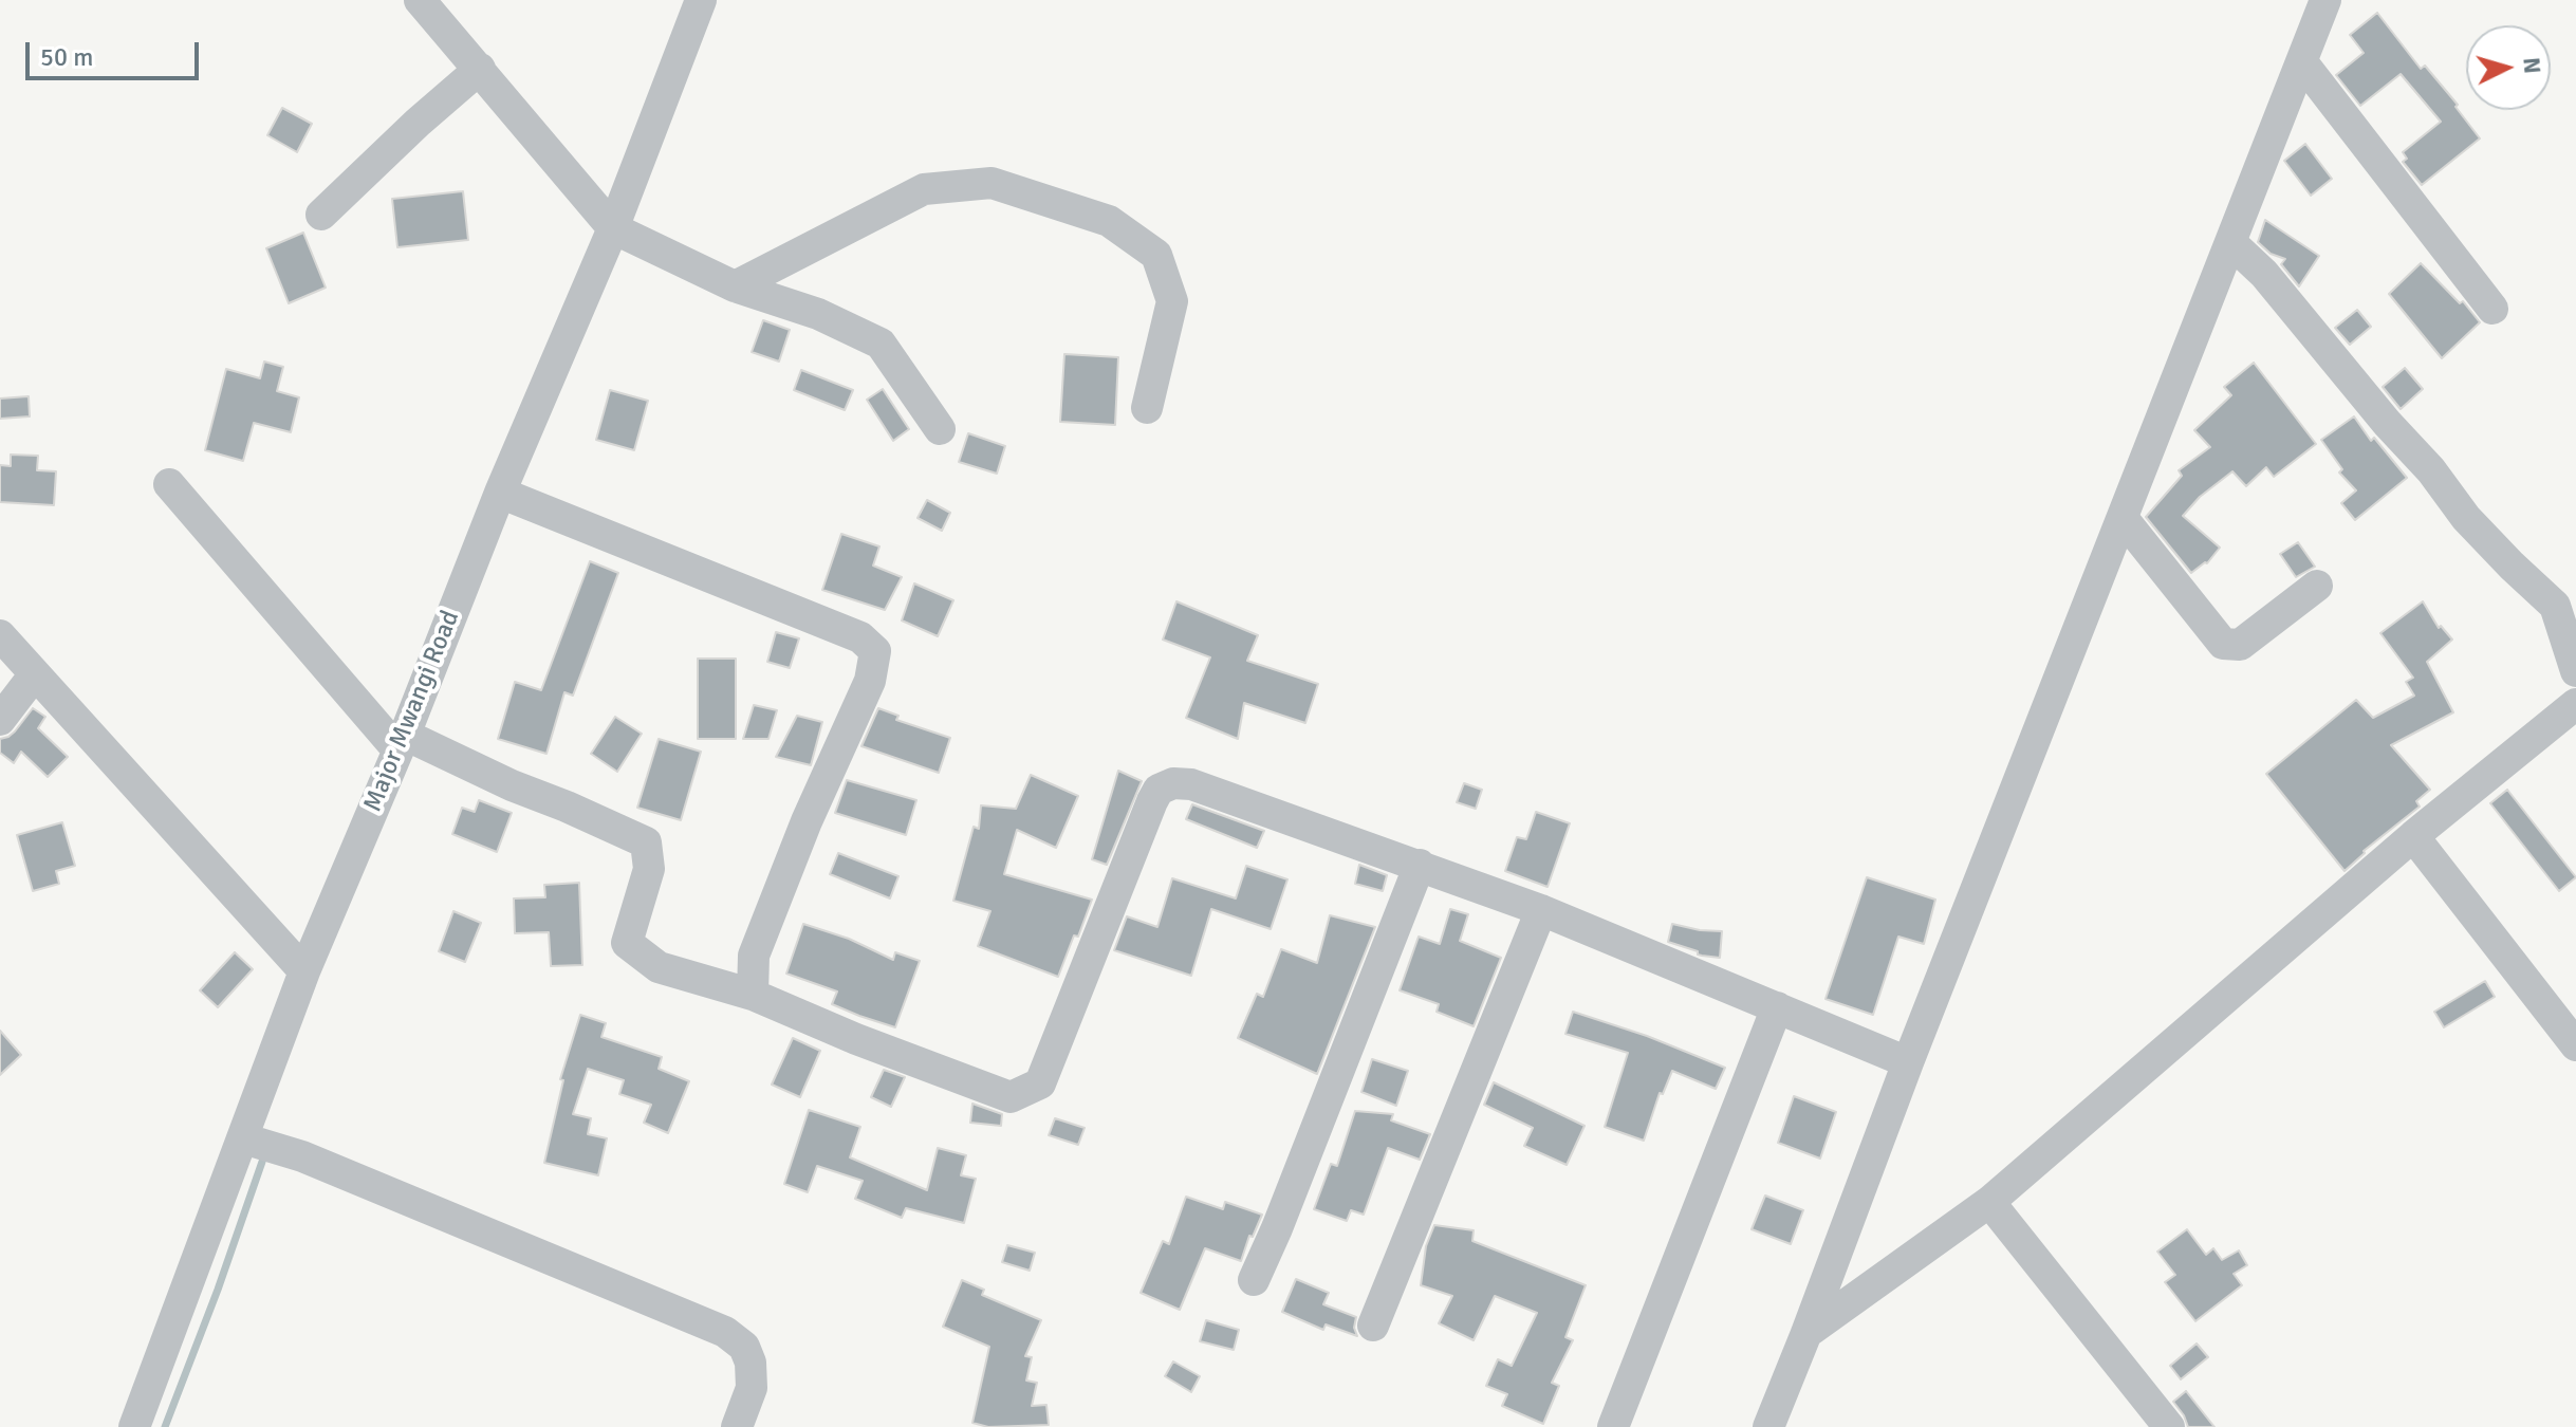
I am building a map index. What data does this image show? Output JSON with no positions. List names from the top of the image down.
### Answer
{
  "streets": {
    "street": ["Major Mwangi Road"]
  },
  "scale_bar": "50 m",
  "north": "right"
}
